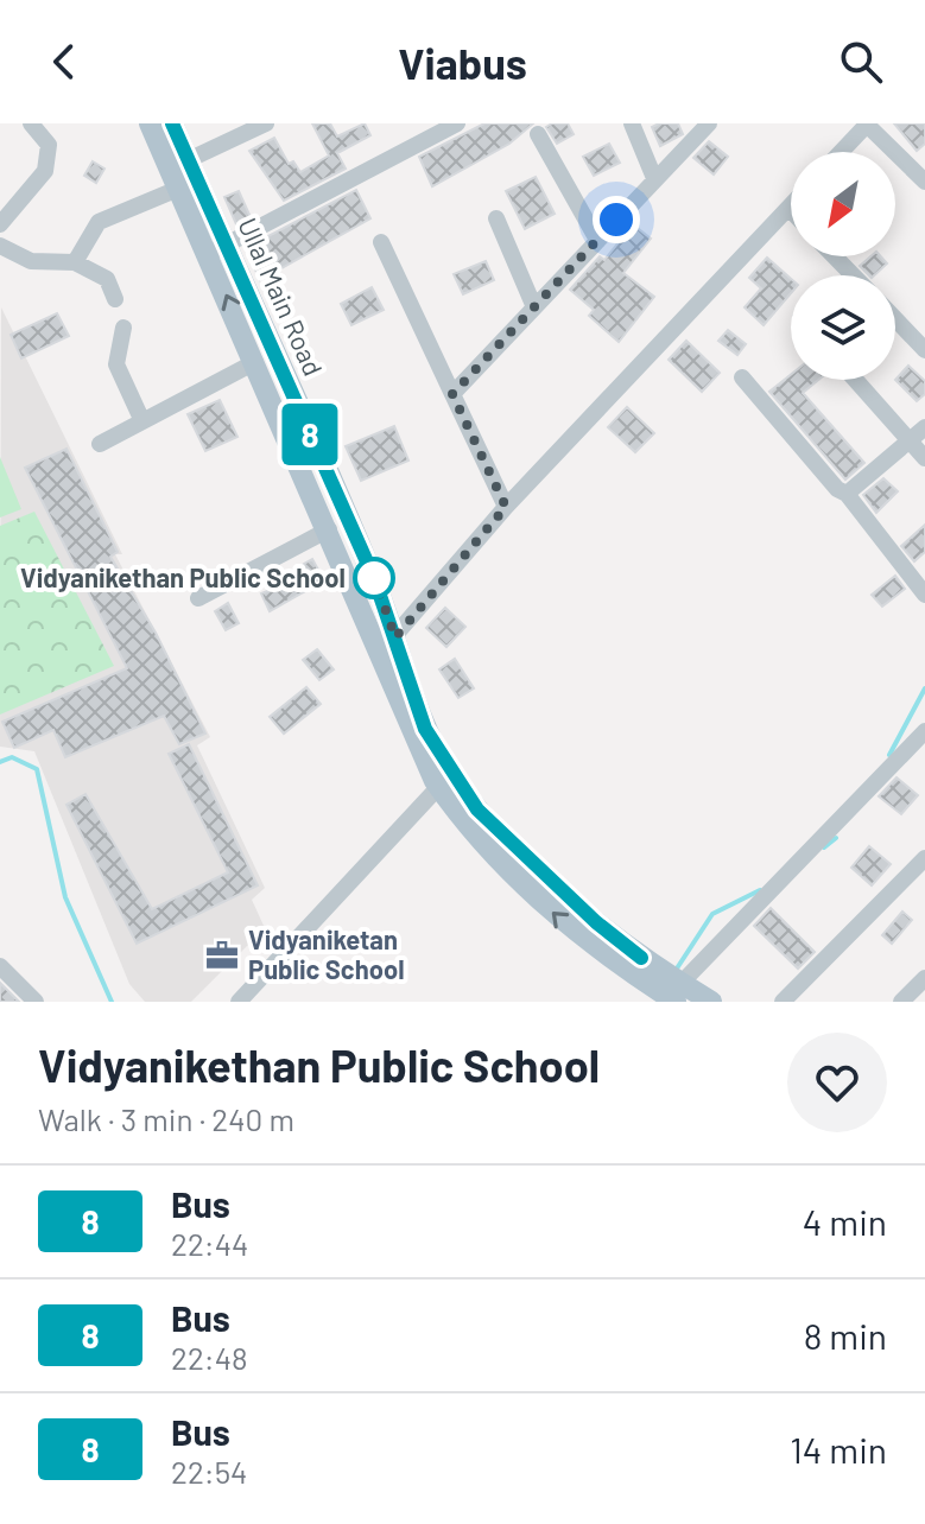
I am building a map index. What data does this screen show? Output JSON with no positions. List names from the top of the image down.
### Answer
{
  "streets": {
    "main road": ["Ullal Main Road"]
  },
  "places": {
    "other": ["Vidyanikethan Public School"],
    "office": ["Vidyaniketan Public School"]
  },
  "lines": ["bus line 8"],
  "north": "bottom left",
  "page": {
    "header": "Viabus",
    "on_map": "8",
    "heading": ["Vidyanikethan Public School", "Walk · 3 min · 240 m"],
    "list": [
      {
        "mark": "8",
        "name": "Bus",
        "note": "22:44",
        "value": "4 min"
      },
      {
        "mark": "8",
        "name": "Bus",
        "note": "22:48",
        "value": "8 min"
      },
      {
        "mark": "8",
        "name": "Bus",
        "note": "22:54",
        "value": "14 min"
      }
    ]
  }
}
